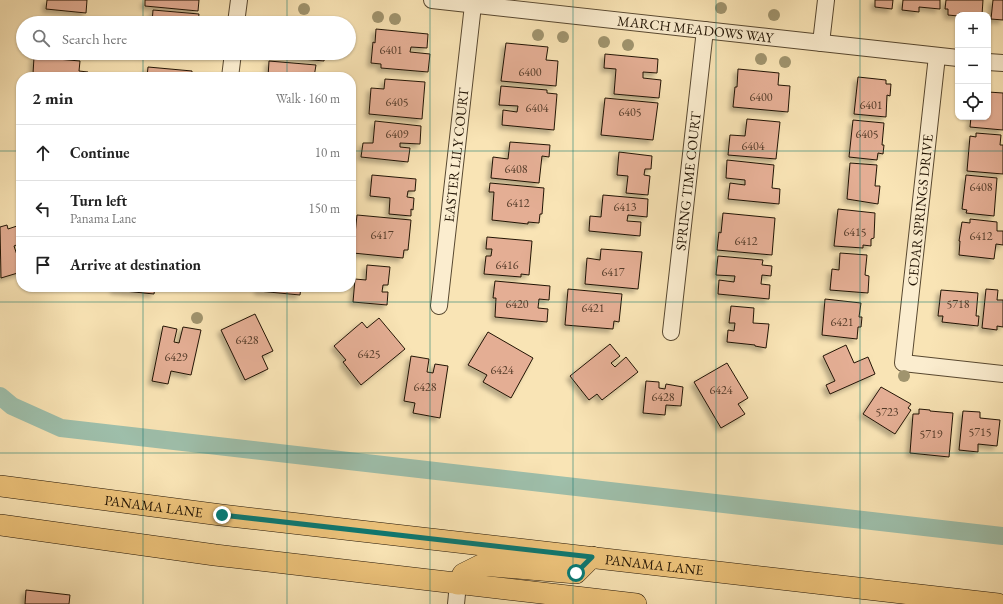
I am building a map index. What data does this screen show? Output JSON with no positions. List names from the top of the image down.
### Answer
{
  "streets": {
    "main road": ["PANAMA LANE"],
    "street": [
      "MARCH MEADOWS WAY",
      "EASTER LILY COURT",
      "SPRING TIME COURT",
      "CEDAR SPRINGS DRIVE"
    ]
  },
  "crossings": [
    ["MARCH MEADOWS WAY", "EASTER LILY COURT"],
    ["MARCH MEADOWS WAY", "SPRING TIME COURT"],
    ["MARCH MEADOWS WAY", "CEDAR SPRINGS DRIVE"]
  ],
  "house_numbers": [
    "6401",
    "6400",
    "6400",
    "6405",
    "6401",
    "6404",
    "6405",
    "6409",
    "6405",
    "6404",
    "6408",
    "6408",
    "6412",
    "6413",
    "6415",
    "6417",
    "6412",
    "6412",
    "6416",
    "6417",
    "6420",
    "5718",
    "6421",
    "6421",
    "6428",
    "6425",
    "6429",
    "6424",
    "6428",
    "6424",
    "6428",
    "5723",
    "5715",
    "5719"
  ],
  "page": {
    "map_buttons": ["+", "−"],
    "search": "Search here",
    "heading": ["2 min", "Walk · 160 m"],
    "list": [
      ["Continue", "10 m"],
      ["Turn left", "Panama Lane", "150 m"],
      "Arrive at destination"
    ]
  }
}
